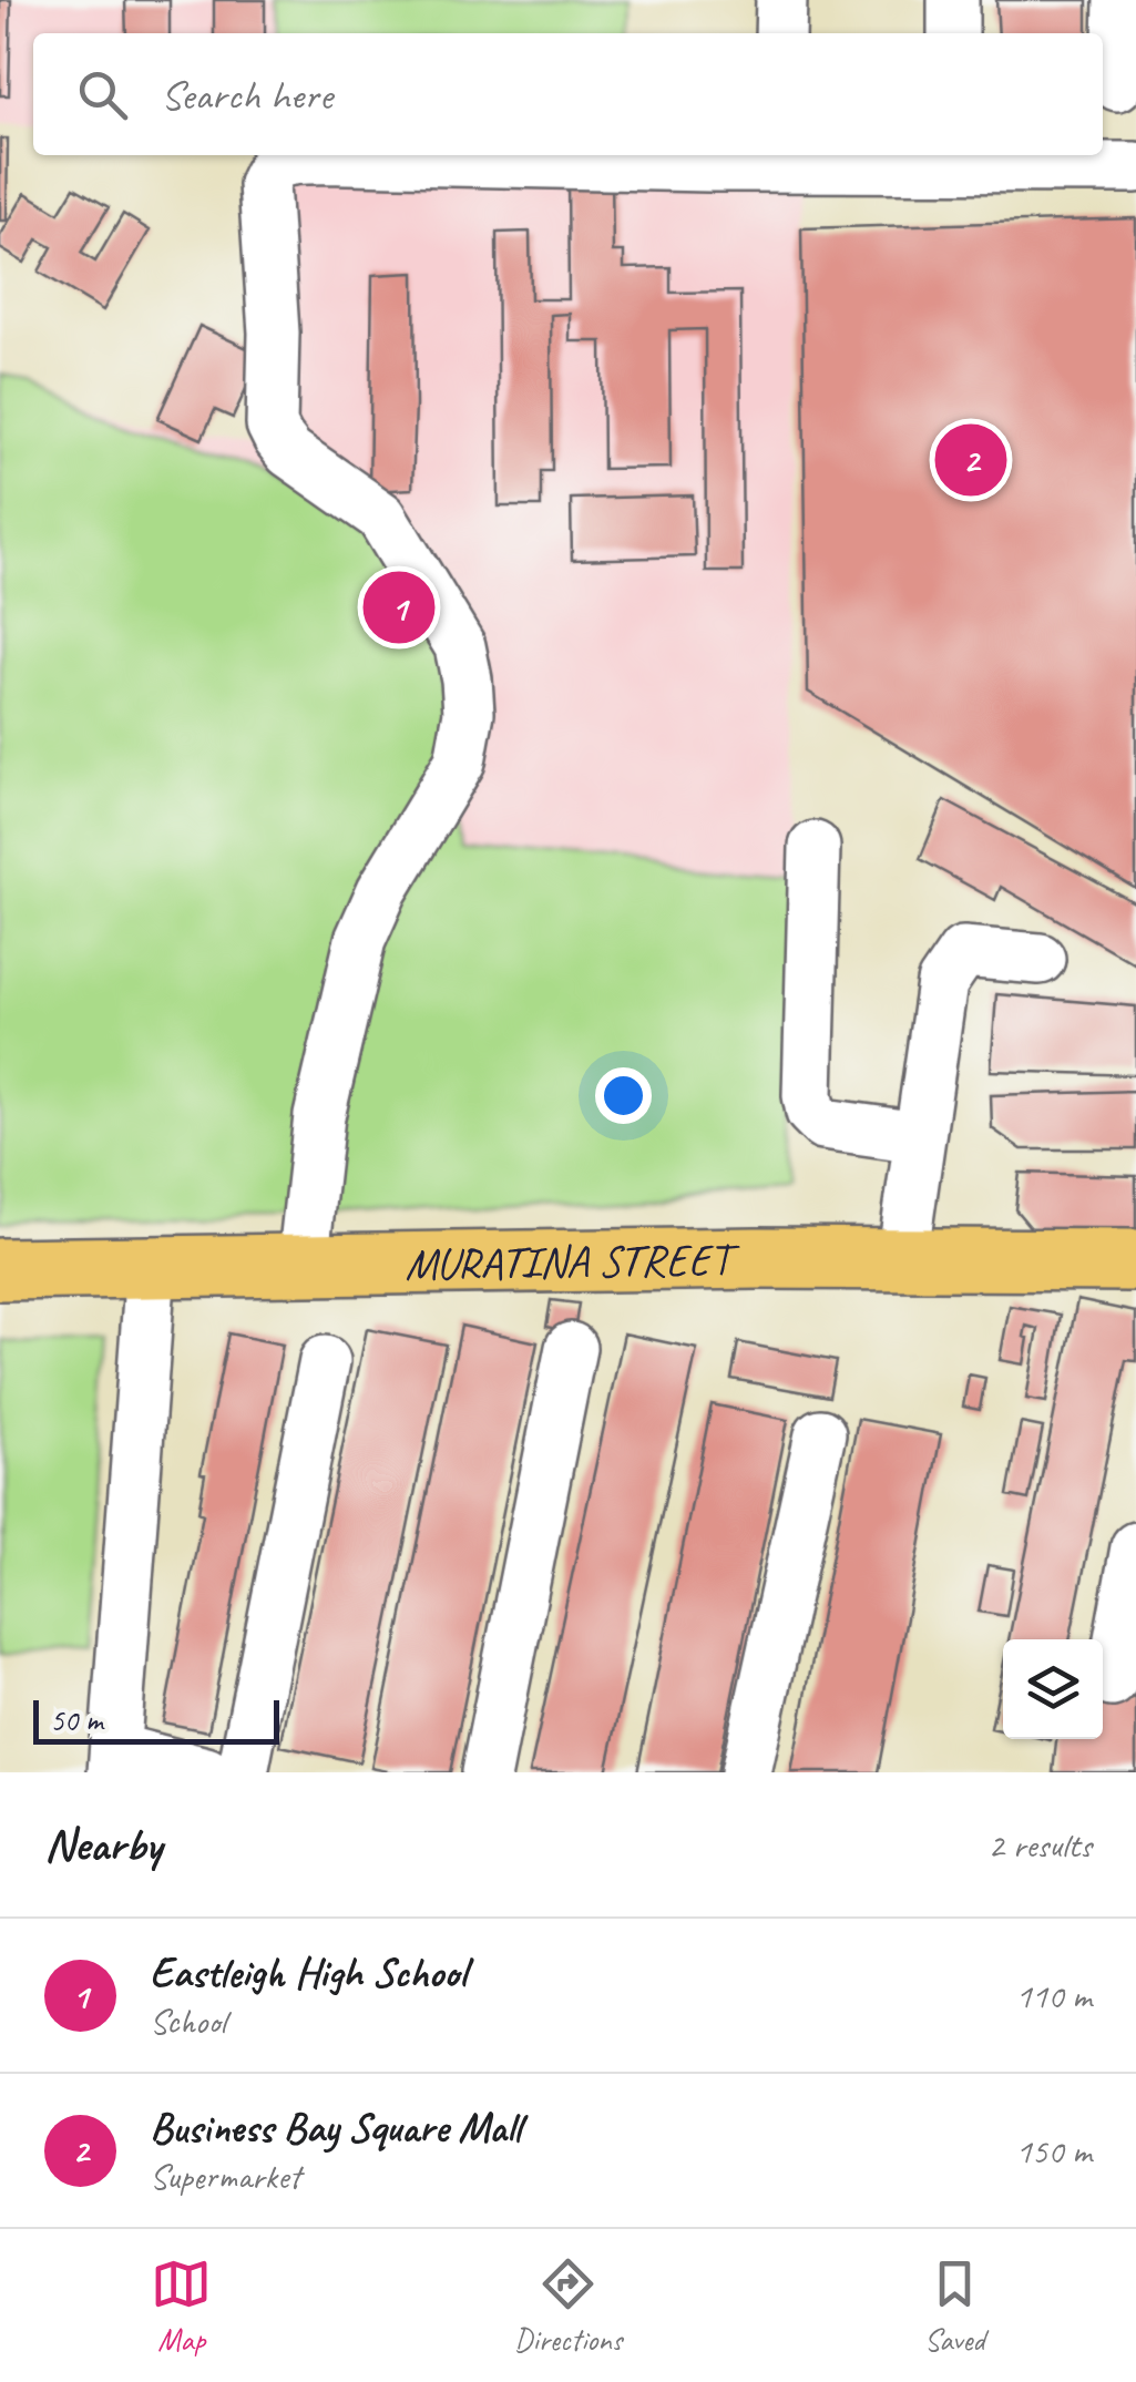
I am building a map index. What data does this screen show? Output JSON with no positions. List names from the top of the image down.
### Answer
{
  "streets": {
    "main road": ["MURATINA STREET"]
  },
  "scale_bar": "50 m",
  "page": {
    "search": "Search here",
    "pins": ["2", "1"],
    "scale": "50 m",
    "heading": ["Nearby", "2 results"],
    "list": [
      {
        "mark": "1",
        "name": "Eastleigh High School",
        "note": "School",
        "value": "110 m"
      },
      {
        "mark": "2",
        "name": "Business Bay Square Mall",
        "note": "Supermarket",
        "value": "150 m"
      }
    ],
    "nav": ["Map", "Directions", "Saved"]
  }
}
